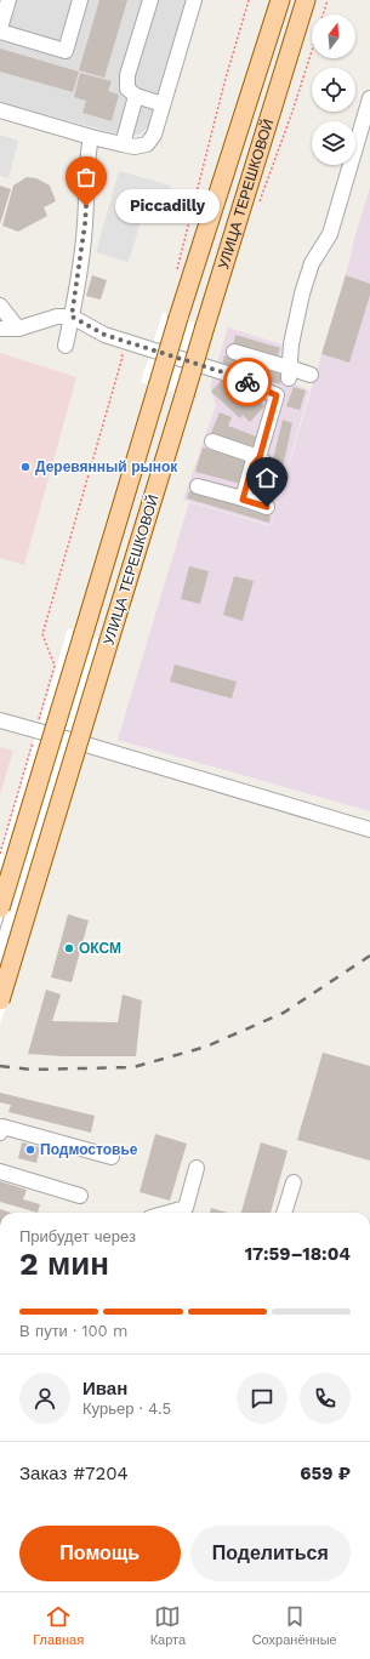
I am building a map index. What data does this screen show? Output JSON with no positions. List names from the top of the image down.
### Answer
{
  "streets": {
    "main road": ["УЛИЦА ТЕРЕШКОВОЙ"]
  },
  "places": [
    "Piccadilly",
    "Деревянный рынок",
    "ОКСМ",
    "Подмостовье"
  ],
  "north": "top",
  "page": {
    "bubble": "Piccadilly",
    "heading": ["2 мин", "Прибудет через", "17:59–18:04"],
    "panel": [
      "Иван",
      "Курьер · 4.5",
      "Заказ #7204",
      "659 ₽"
    ],
    "bar": "В пути · 100 m",
    "buttons": ["Помощь", "Поделиться"],
    "tabs": ["Главная", "Карта", "Сохранённые"]
  }
}
